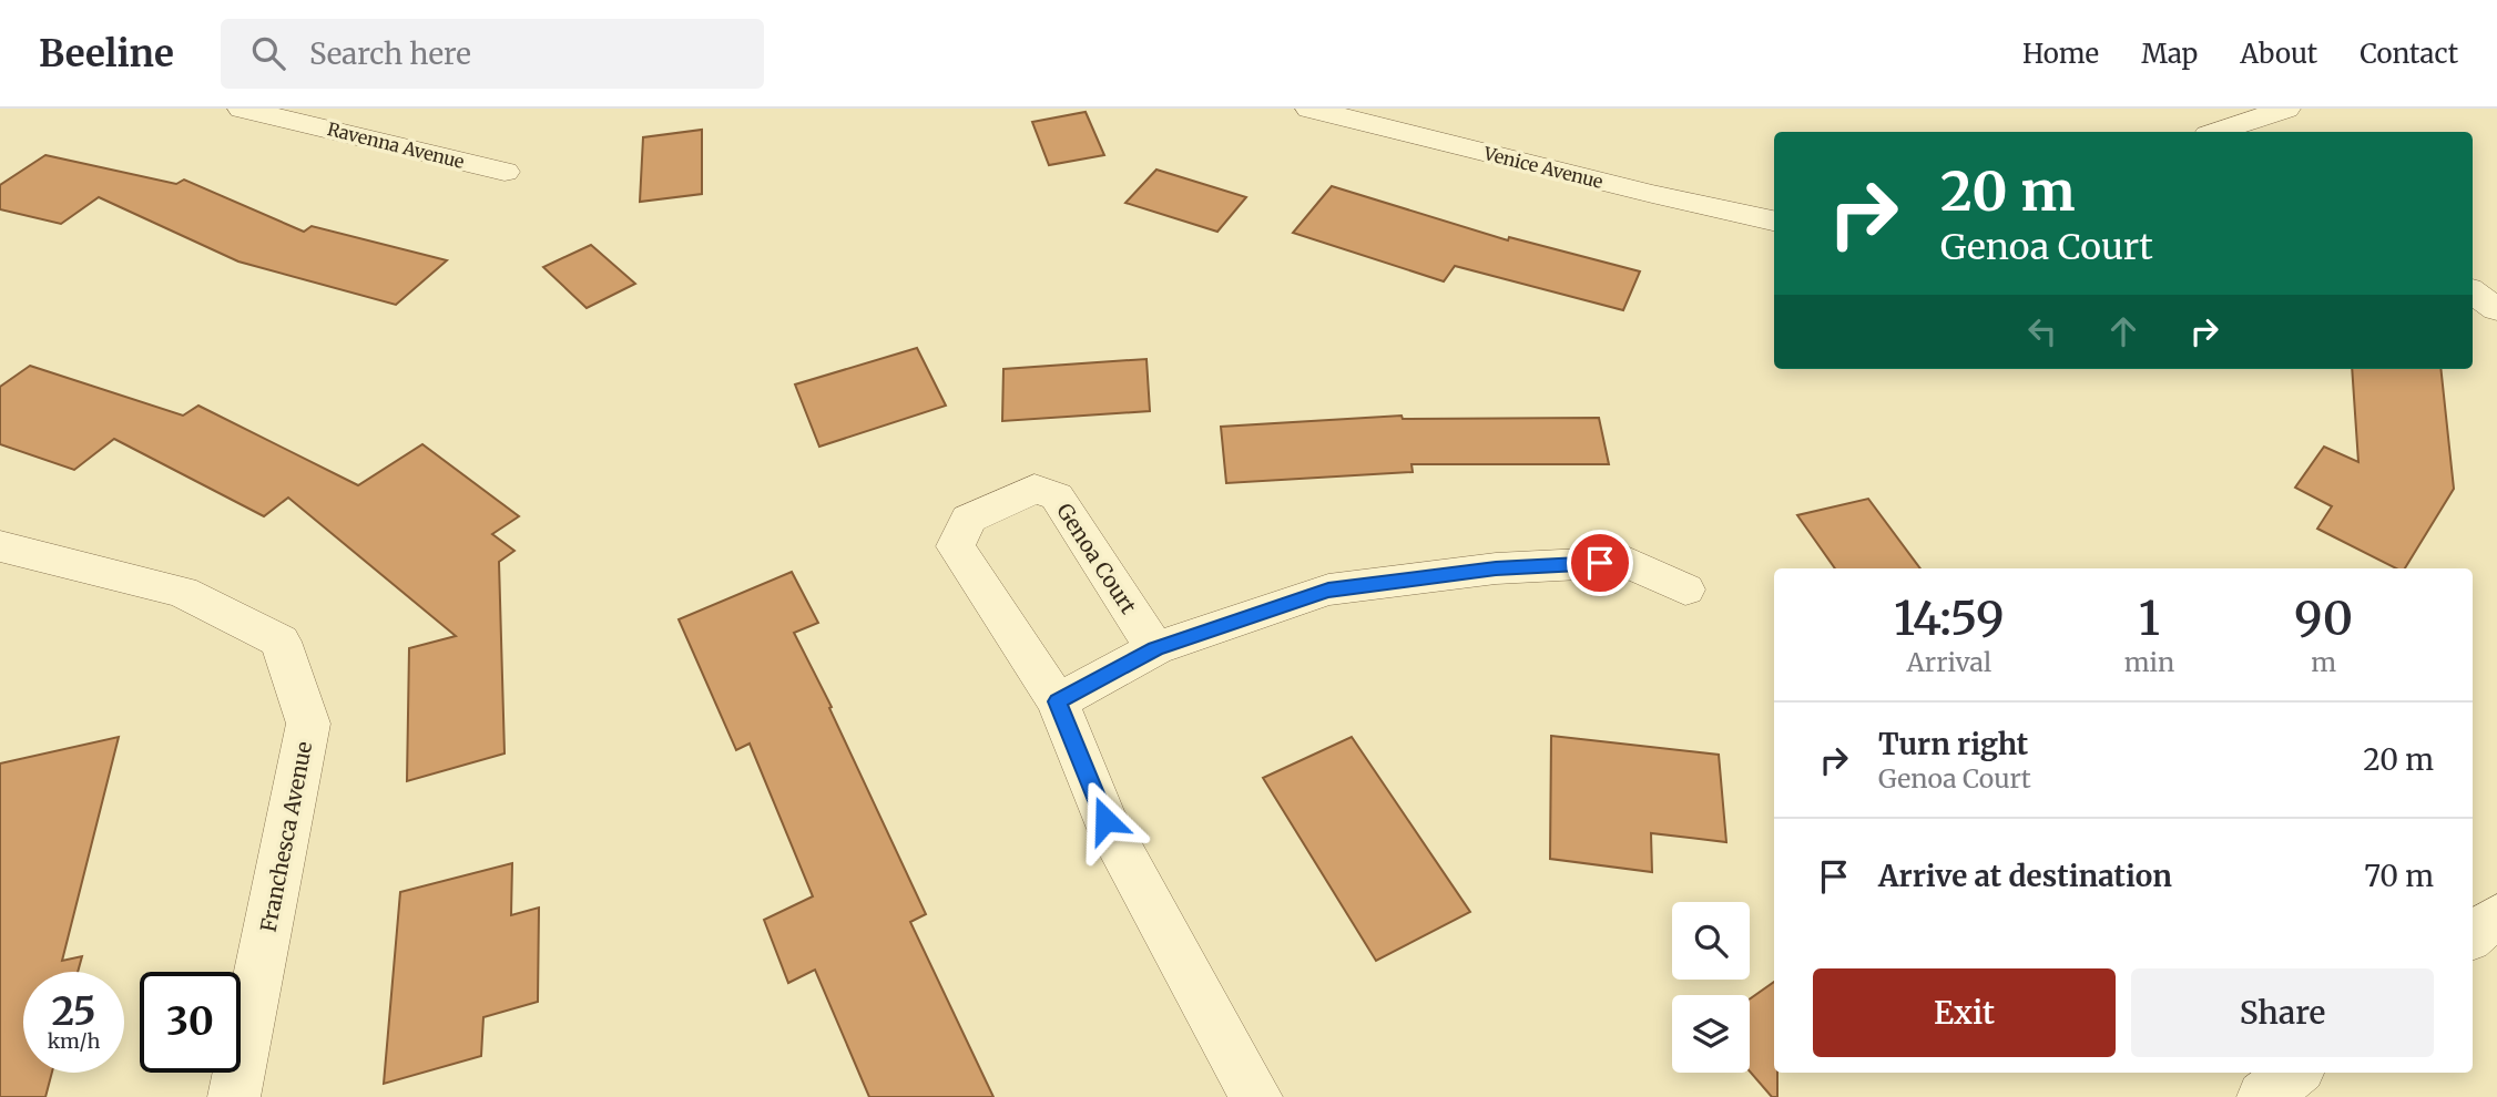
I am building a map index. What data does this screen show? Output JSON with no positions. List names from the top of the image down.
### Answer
{
  "streets": {
    "street": [
      "Ravenna Avenue",
      "Venice Avenue",
      "Genoa Court",
      "Franchesca Avenue"
    ]
  },
  "page": {
    "header": "Beeline",
    "search": "Search here",
    "nav": [
      "Home",
      "Map",
      "About",
      "Contact"
    ],
    "turn": ["20 m", "Genoa Court"],
    "eta": [
      "14:59",
      "Arrival",
      "1",
      "min",
      "90",
      "m"
    ],
    "list": [
      {
        "name": "Turn right",
        "note": "Genoa Court",
        "value": "20 m"
      },
      {
        "name": "Arrive at destination",
        "value": "70 m"
      }
    ],
    "buttons": ["Exit", "Share"],
    "speed": "25 km/h",
    "limit": "30"
  }
}
